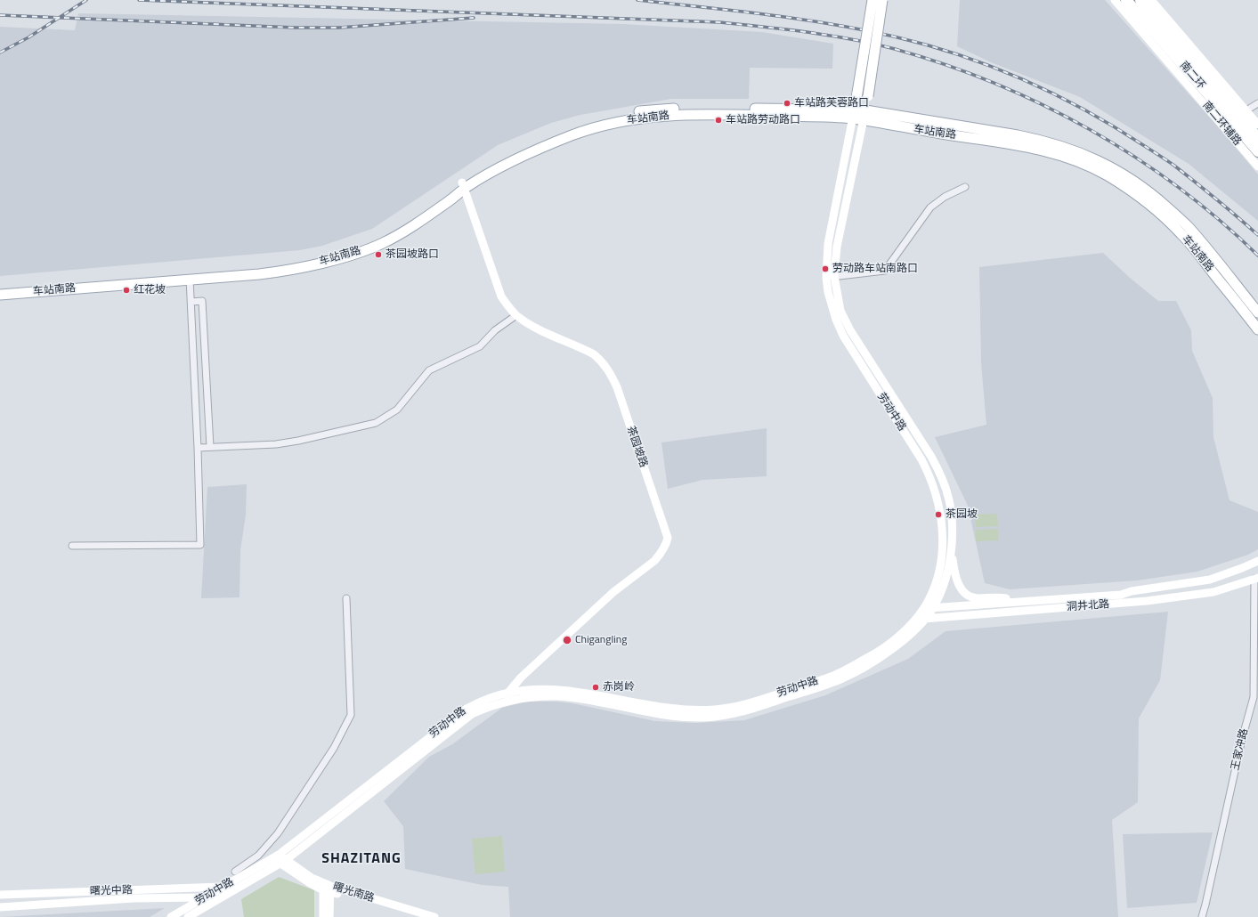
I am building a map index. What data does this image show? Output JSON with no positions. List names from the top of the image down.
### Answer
{
  "streets": {
    "highway": ["南二环"],
    "main road": [
      "车站南路",
      "南二环辅路",
      "劳动中路",
      "茶园坡路",
      "洞井北路",
      "曙光中路",
      "曙光南路"
    ],
    "street": ["王家冲路"]
  },
  "crossings": [
    ["车站南路", "劳动中路"],
    ["车站南路", "茶园坡路"],
    ["劳动中路", "茶园坡路"],
    ["劳动中路", "洞井北路"],
    ["劳动中路", "曙光中路"],
    ["劳动中路", "曙光南路"],
    ["洞井北路", "王家冲路"]
  ],
  "districts": ["SHAZITANG"],
  "places": [
    "车站路芙蓉路口",
    "车站路劳动路口",
    "茶园坡路口",
    "劳动路车站南路口",
    "红花坡",
    "茶园坡",
    "Chigangling",
    "赤岗岭"
  ]
}
